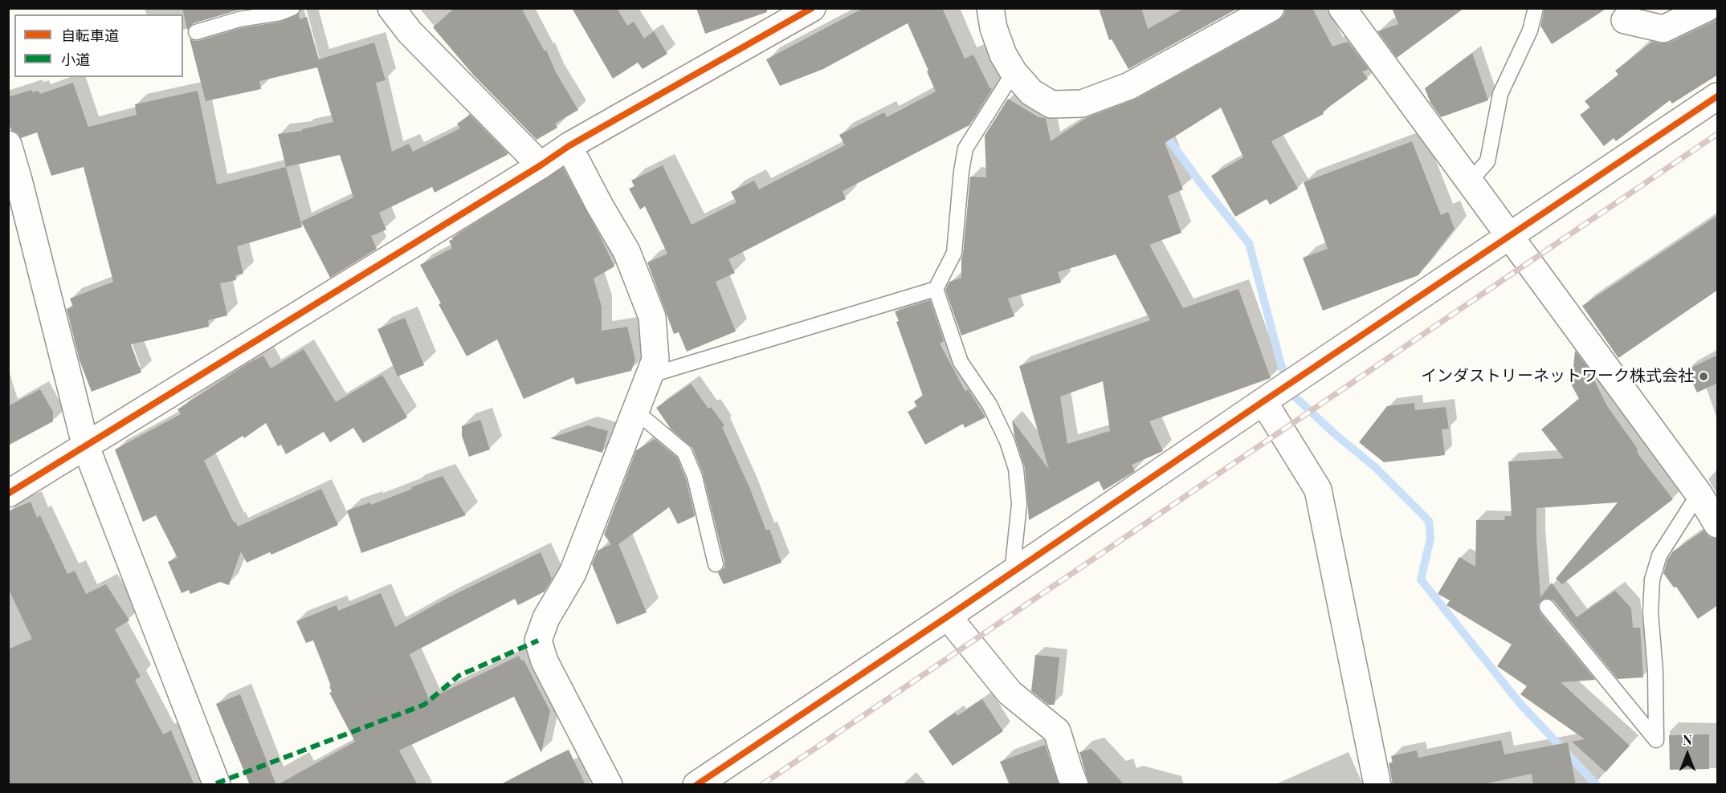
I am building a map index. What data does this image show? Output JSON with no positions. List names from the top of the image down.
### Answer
{
  "places": ["インダストリーネットワーク株式会社"],
  "legend": ["自転車道", "小道"],
  "north": "top"
}
